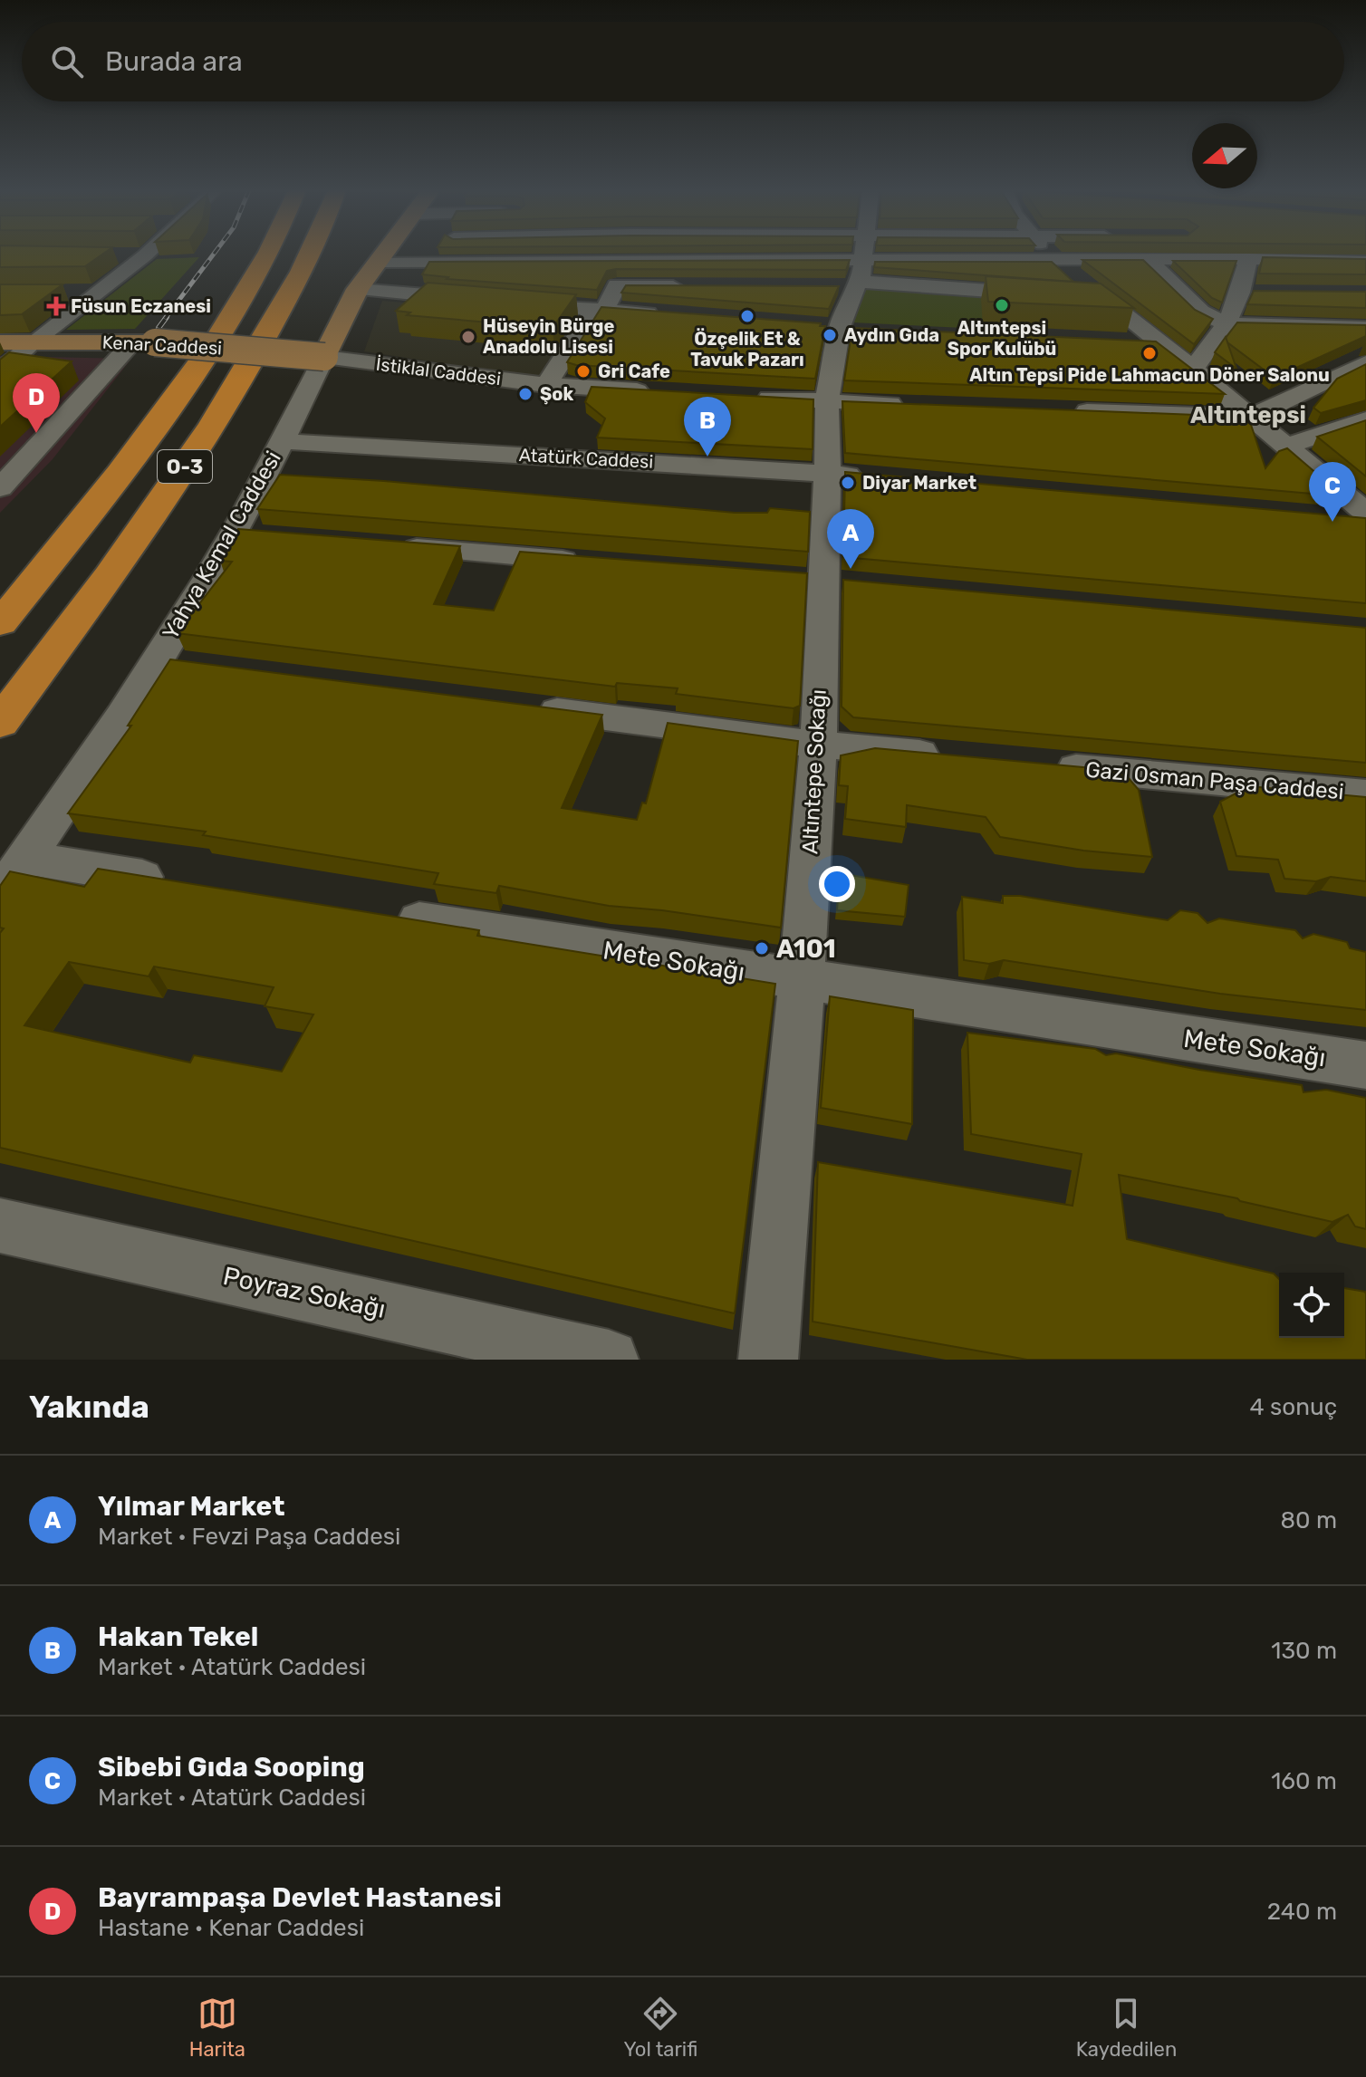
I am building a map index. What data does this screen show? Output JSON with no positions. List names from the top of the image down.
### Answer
{
  "streets": {
    "highway": ["O-3"],
    "main road": ["Kenar Caddesi", "Yahya Kemal Caddesi"],
    "street": [
      "İstiklal Caddesi",
      "Atatürk Caddesi",
      "Altıntepe Sokağı",
      "Gazi Osman Paşa Caddesi",
      "Mete Sokağı",
      "Poyraz Sokağı"
    ]
  },
  "crossings": [
    ["Kenar Caddesi", "İstiklal Caddesi"],
    ["Kenar Caddesi", "Yahya Kemal Caddesi"],
    ["İstiklal Caddesi", "Yahya Kemal Caddesi"],
    ["Atatürk Caddesi", "Yahya Kemal Caddesi"],
    ["Atatürk Caddesi", "Altıntepe Sokağı"],
    ["Altıntepe Sokağı", "Mete Sokağı"]
  ],
  "districts": ["Altıntepsi"],
  "places": {
    "other": [
      "Altıntepsi Spor Kulübü",
      "Özçelik Et & Tavuk Pazarı",
      "Aydın Gıda",
      "Hüseyin Bürge Anadolu Lisesi",
      "Altın Tepsi Pide Lahmacun Döner Salonu",
      "Gri Cafe",
      "Şok",
      "Diyar Market",
      "A101"
    ],
    "health": ["Füsun Eczanesi"]
  },
  "north": "left",
  "page": {
    "search": "Burada ara",
    "pins": [
      "D",
      "B",
      "C",
      "A"
    ],
    "heading": ["Yakında", "4 sonuç"],
    "list": [
      {
        "mark": "A",
        "name": "Yılmar Market",
        "note": "Market · Fevzi Paşa Caddesi",
        "value": "80 m"
      },
      {
        "mark": "B",
        "name": "Hakan Tekel",
        "note": "Market · Atatürk Caddesi",
        "value": "130 m"
      },
      {
        "mark": "C",
        "name": "Sibebi Gıda Sooping",
        "note": "Market · Atatürk Caddesi",
        "value": "160 m"
      },
      {
        "mark": "D",
        "name": "Bayrampaşa Devlet Hastanesi",
        "note": "Hastane · Kenar Caddesi",
        "value": "240 m"
      }
    ],
    "nav": ["Harita", "Yol tarifi", "Kaydedilen"]
  }
}
